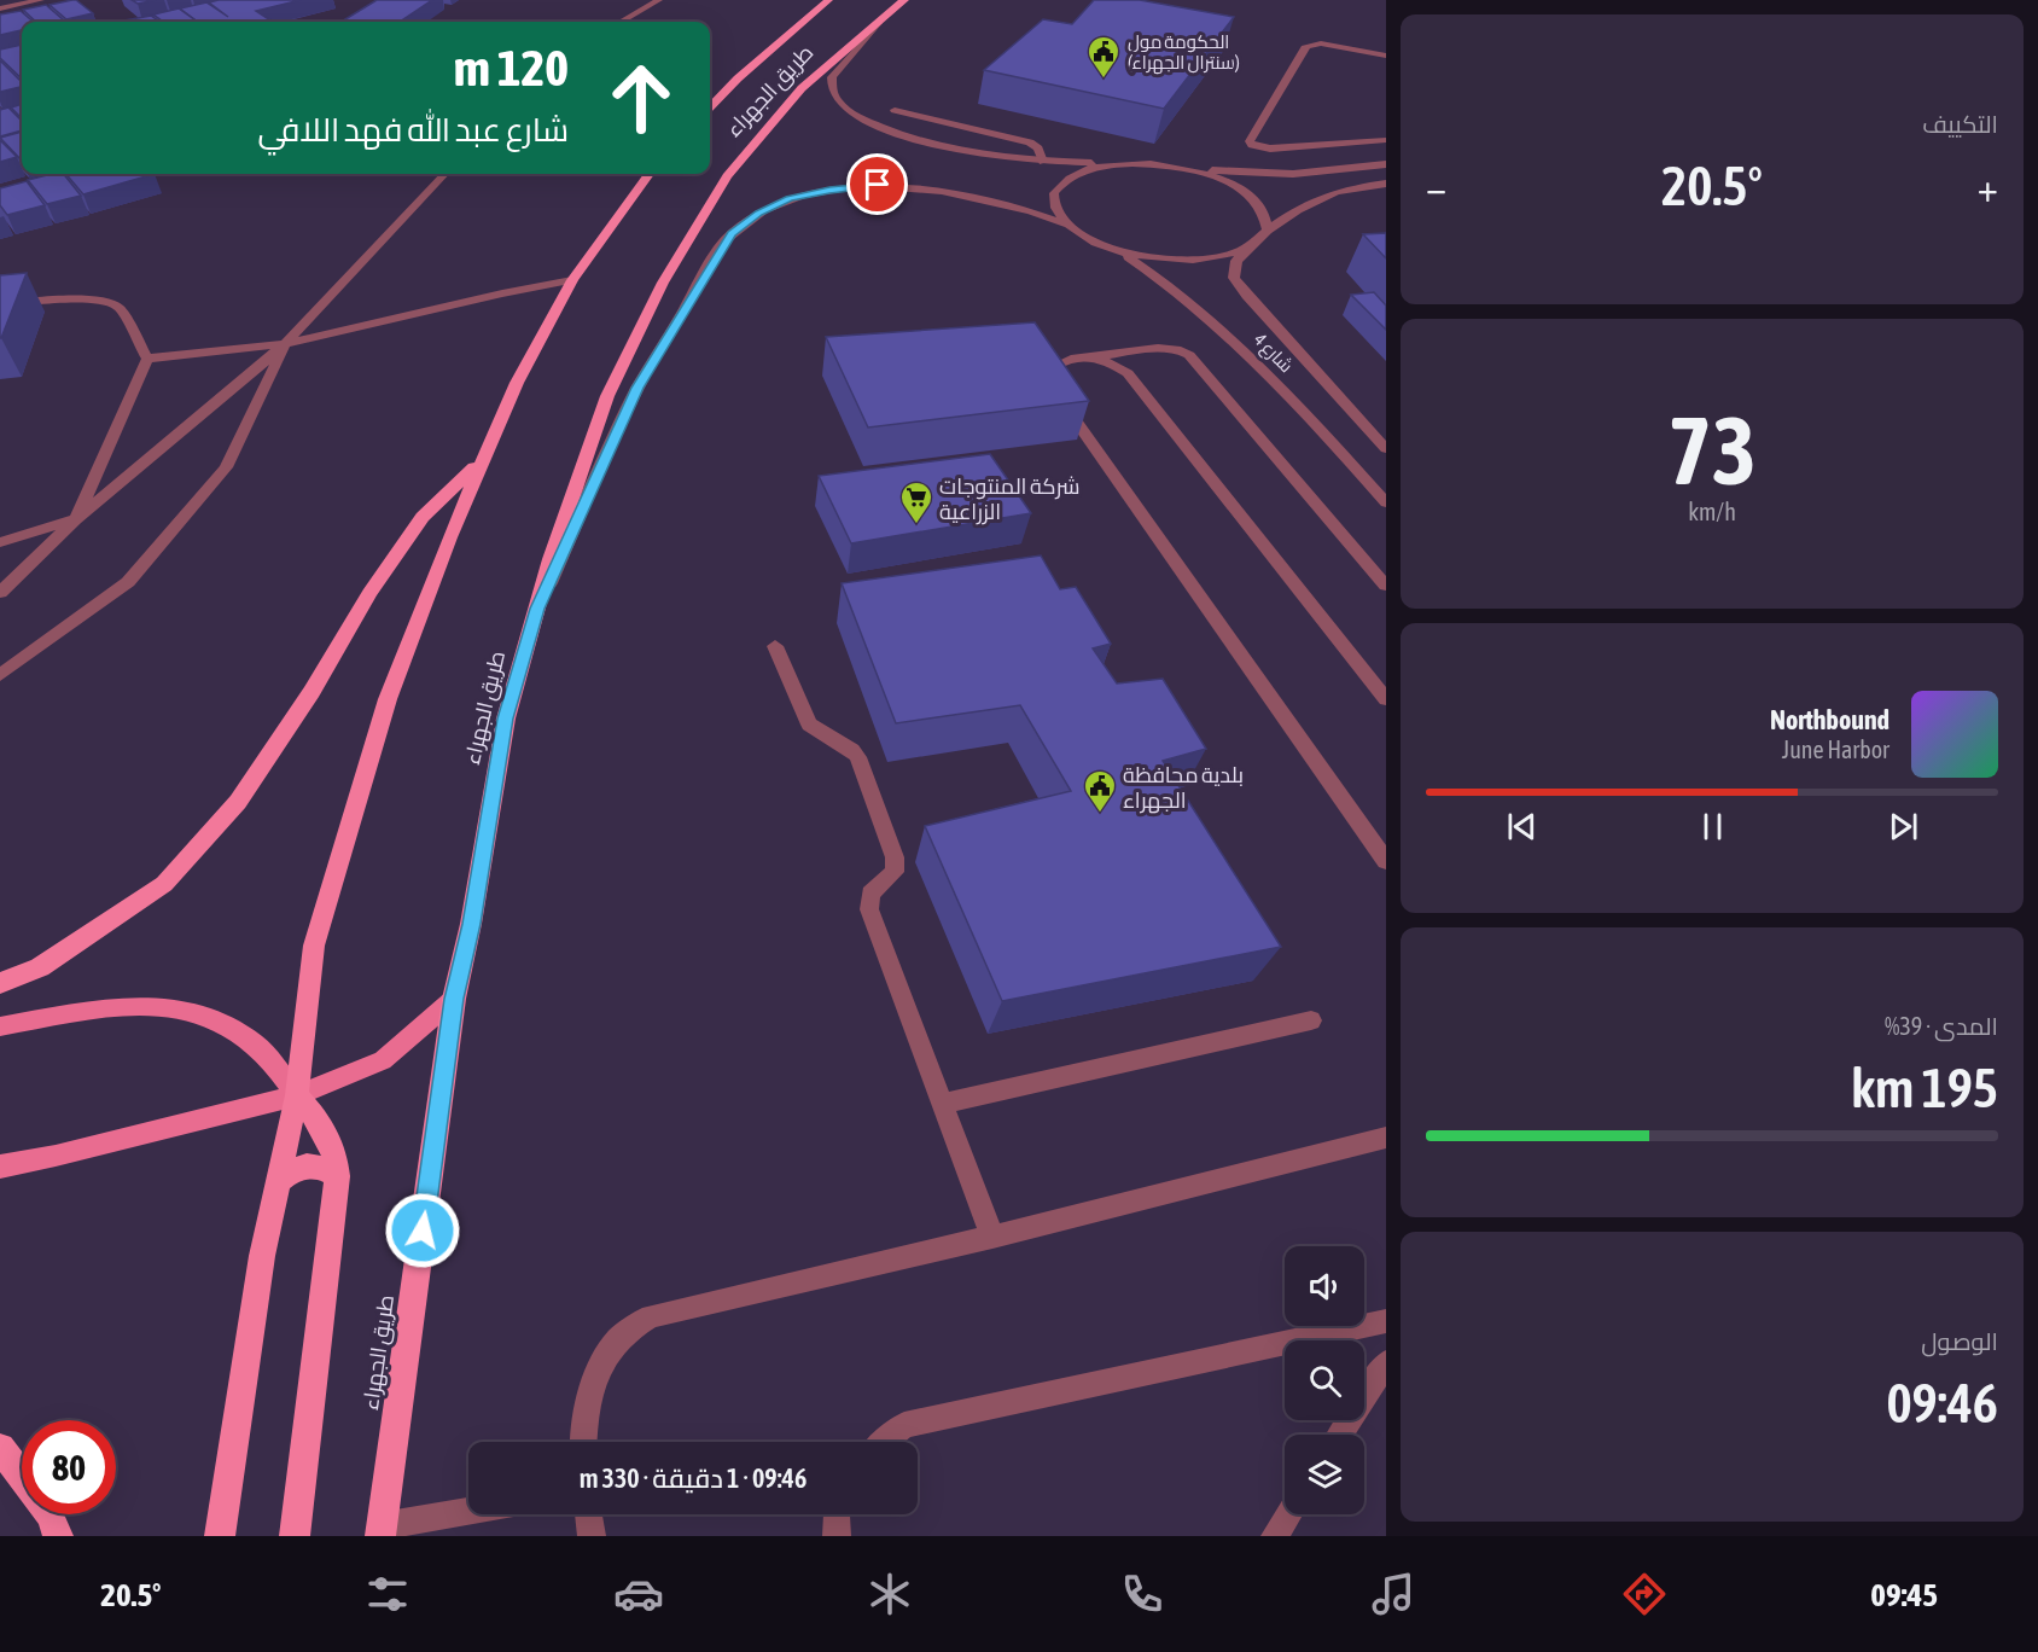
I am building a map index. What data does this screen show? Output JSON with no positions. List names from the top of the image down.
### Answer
{
  "streets": {
    "highway": ["طريق الجهراء"],
    "street": ["شارع 4"]
  },
  "places": {
    "public building": ["الحكومة مول (سنترال الجهراء)", "بلدية محافظة الجهراء"],
    "supermarket": ["شركة المنتوجات الزراعية"]
  },
  "page": {
    "tile": [
      "التكييف",
      ["73", "km/h"],
      ["المدى · 39%", "195 km"],
      ["الوصول", "09:46"]
    ],
    "turn": ["120 m", "شارع عبد الله فهد اللافي"],
    "heat": ["−", "20.5°", "+"],
    "song": ["Northbound", "June Harbor"],
    "limit": "80",
    "trip": "09:46 · 1 دقيقة · 330 m",
    "tabs": ["09:45", "20.5°"]
  }
}
